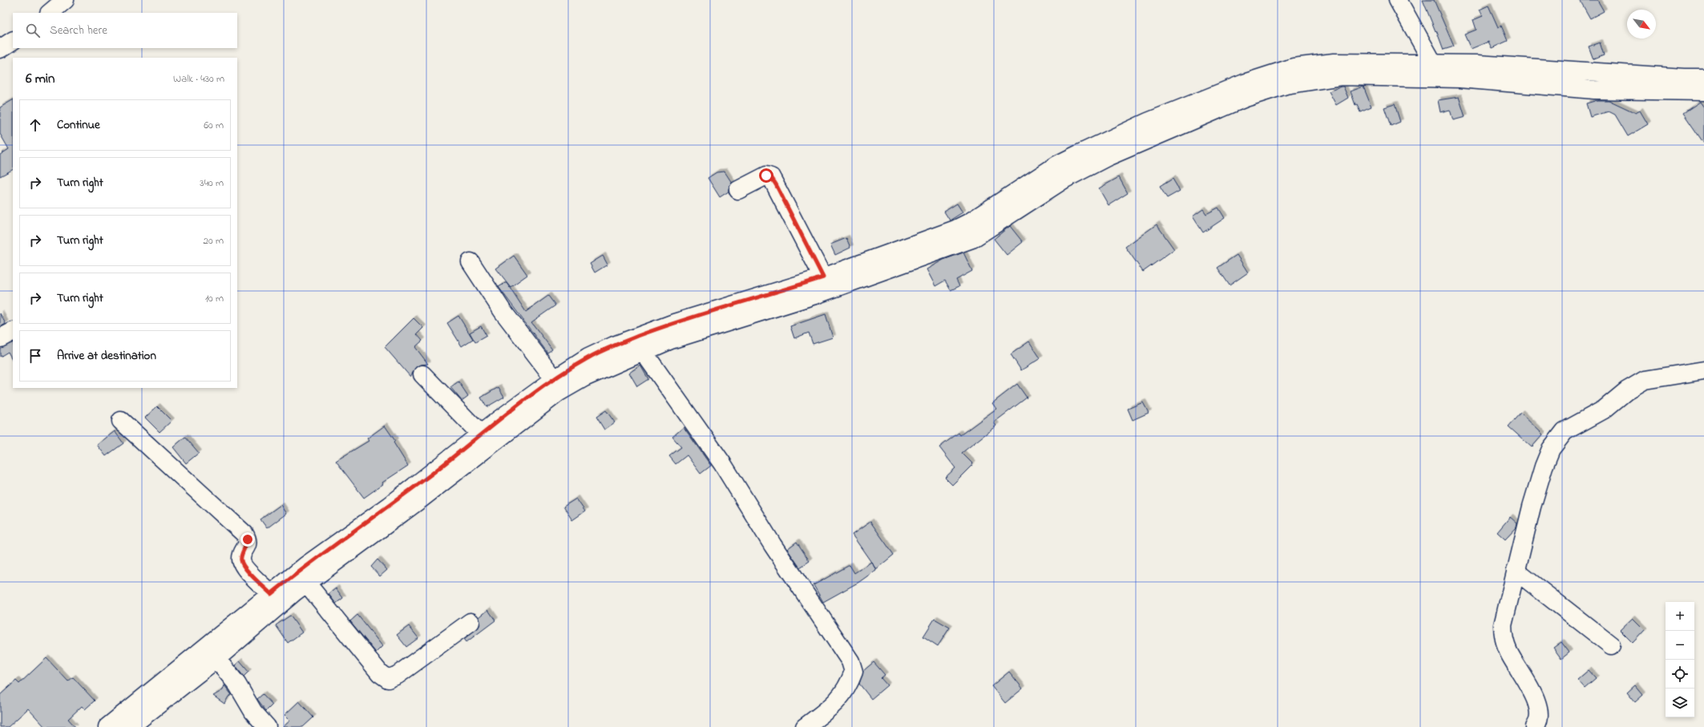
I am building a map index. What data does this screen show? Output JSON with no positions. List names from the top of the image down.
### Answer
{
  "north": "bottom right",
  "page": {
    "search": "Search here",
    "heading": ["6 min", "Walk · 430 m"],
    "list": [
      ["Continue", "60 m"],
      ["Turn right", "340 m"],
      ["Turn right", "20 m"],
      ["Turn right", "10 m"],
      "Arrive at destination"
    ],
    "map_buttons": ["+", "−"]
  }
}
